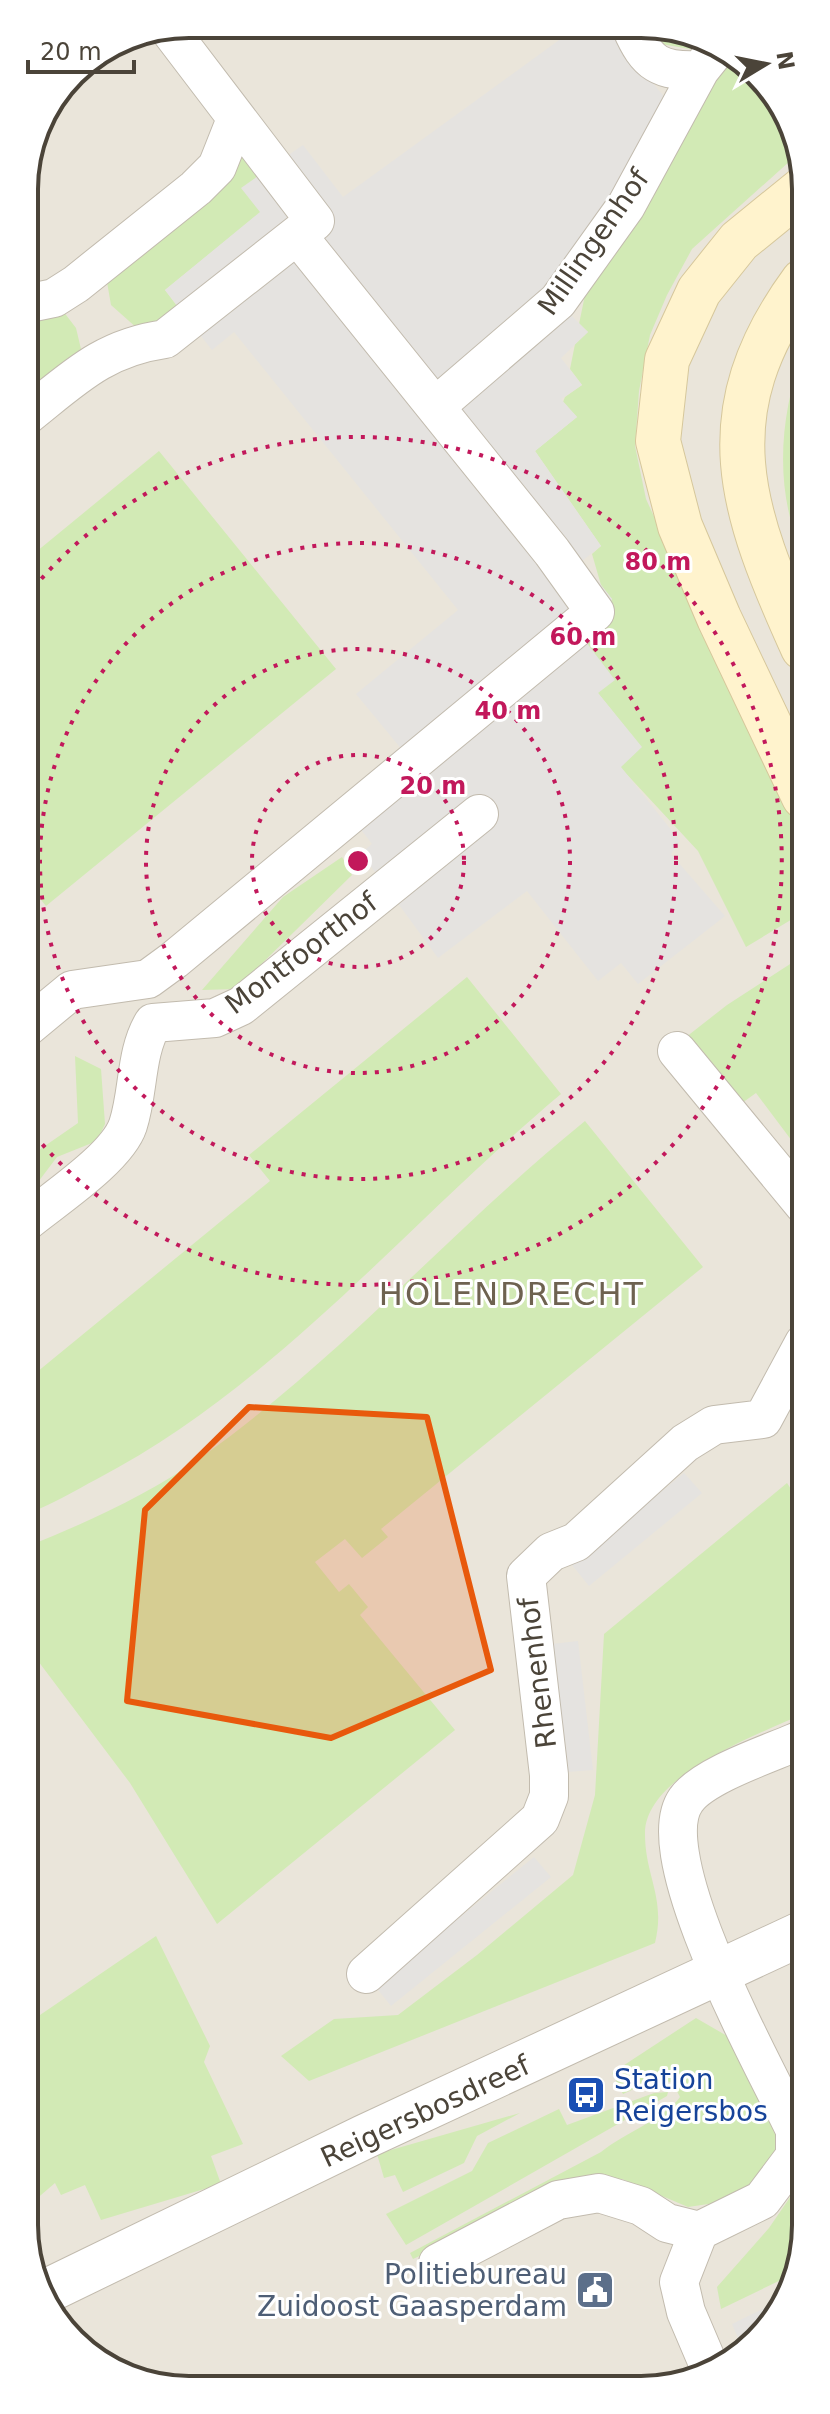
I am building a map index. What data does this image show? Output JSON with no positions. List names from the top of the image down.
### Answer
{
  "streets": {
    "street": [
      "Millingenhof",
      "Montfoorthof",
      "Rhenenhof",
      "Reigersbosdreef"
    ]
  },
  "districts": ["HOLENDRECHT"],
  "places": {
    "bus stop": ["Station Reigersbos"],
    "public building": ["Politiebureau Zuidoost Gaasperdam"]
  },
  "scale_bar": "20 m",
  "north": "right",
  "rings": [
    "80 m",
    "60 m",
    "40 m",
    "20 m"
  ]
}
